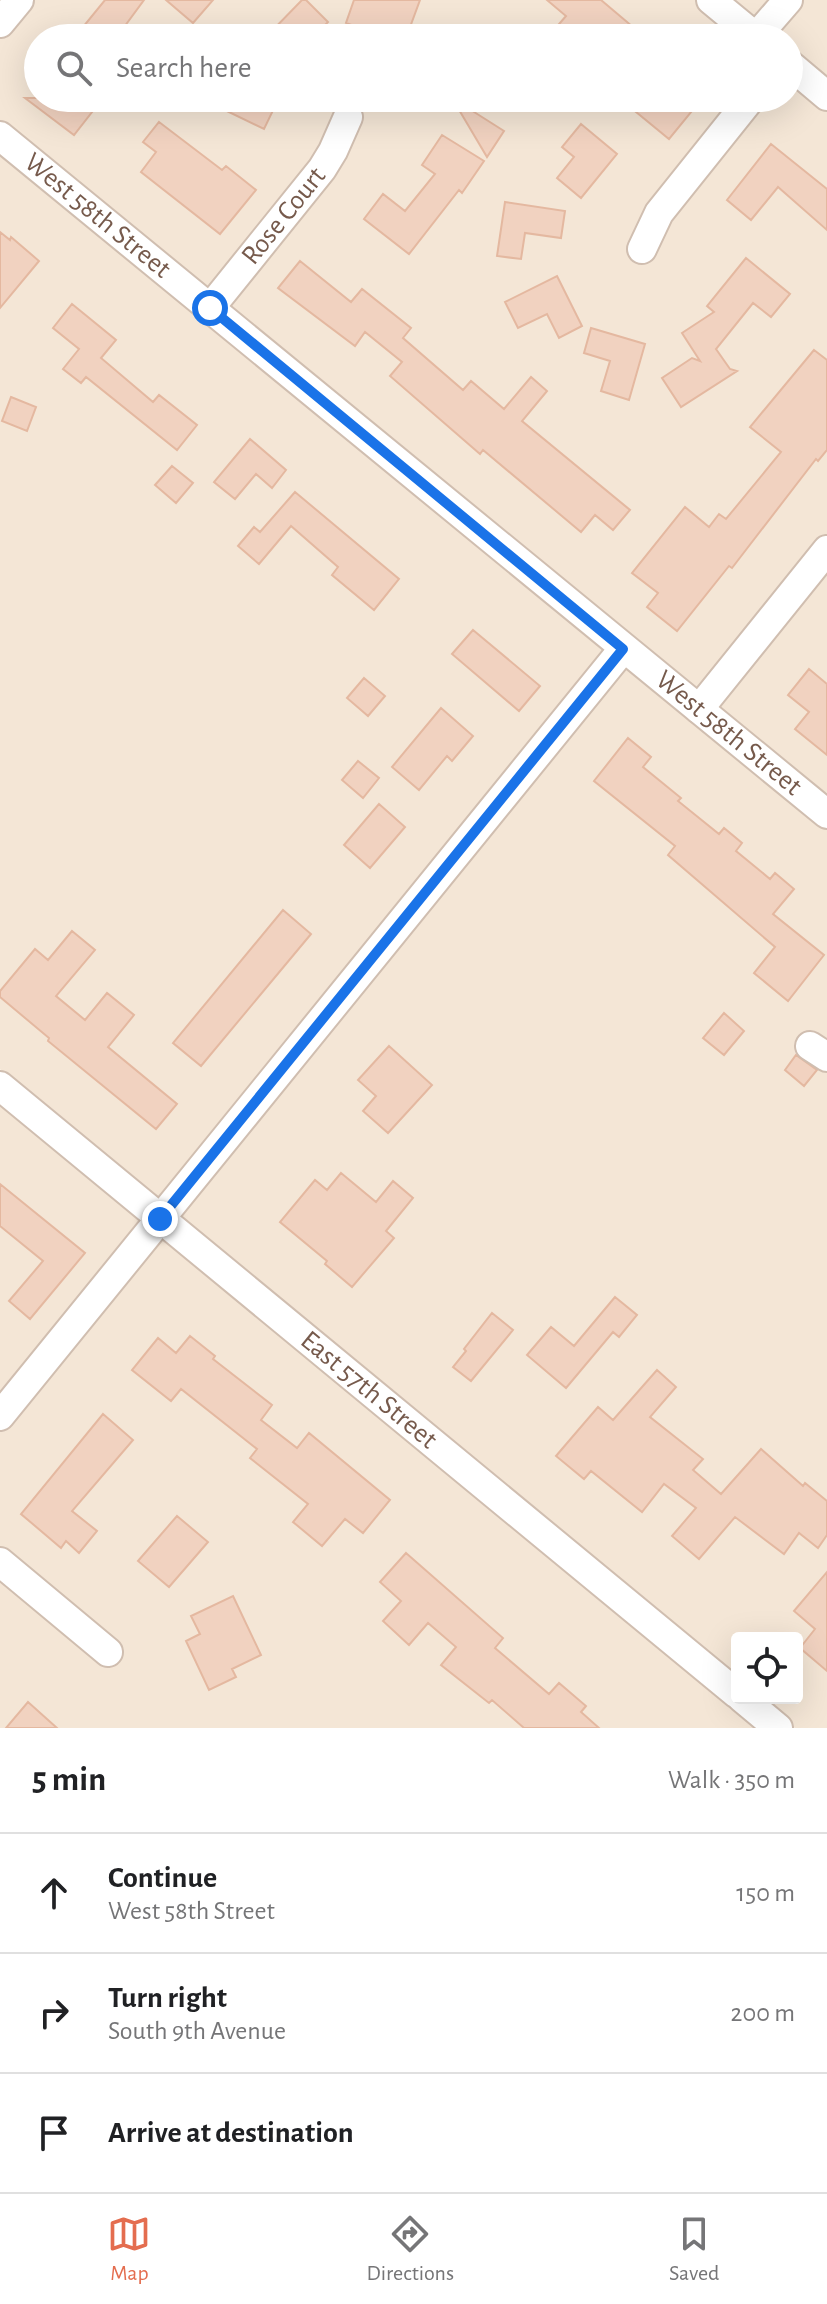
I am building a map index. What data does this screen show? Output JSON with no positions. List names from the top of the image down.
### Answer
{
  "streets": {
    "street": ["Rose Court", "West 58th Street", "East 57th Street"]
  },
  "crossings": [
    ["Rose Court", "West 58th Street"]
  ],
  "page": {
    "search": "Search here",
    "heading": ["5 min", "Walk · 350 m"],
    "list": [
      ["Continue", "West 58th Street", "150 m"],
      ["Turn right", "South 9th Avenue", "200 m"],
      "Arrive at destination"
    ],
    "nav": ["Map", "Directions", "Saved"]
  }
}
